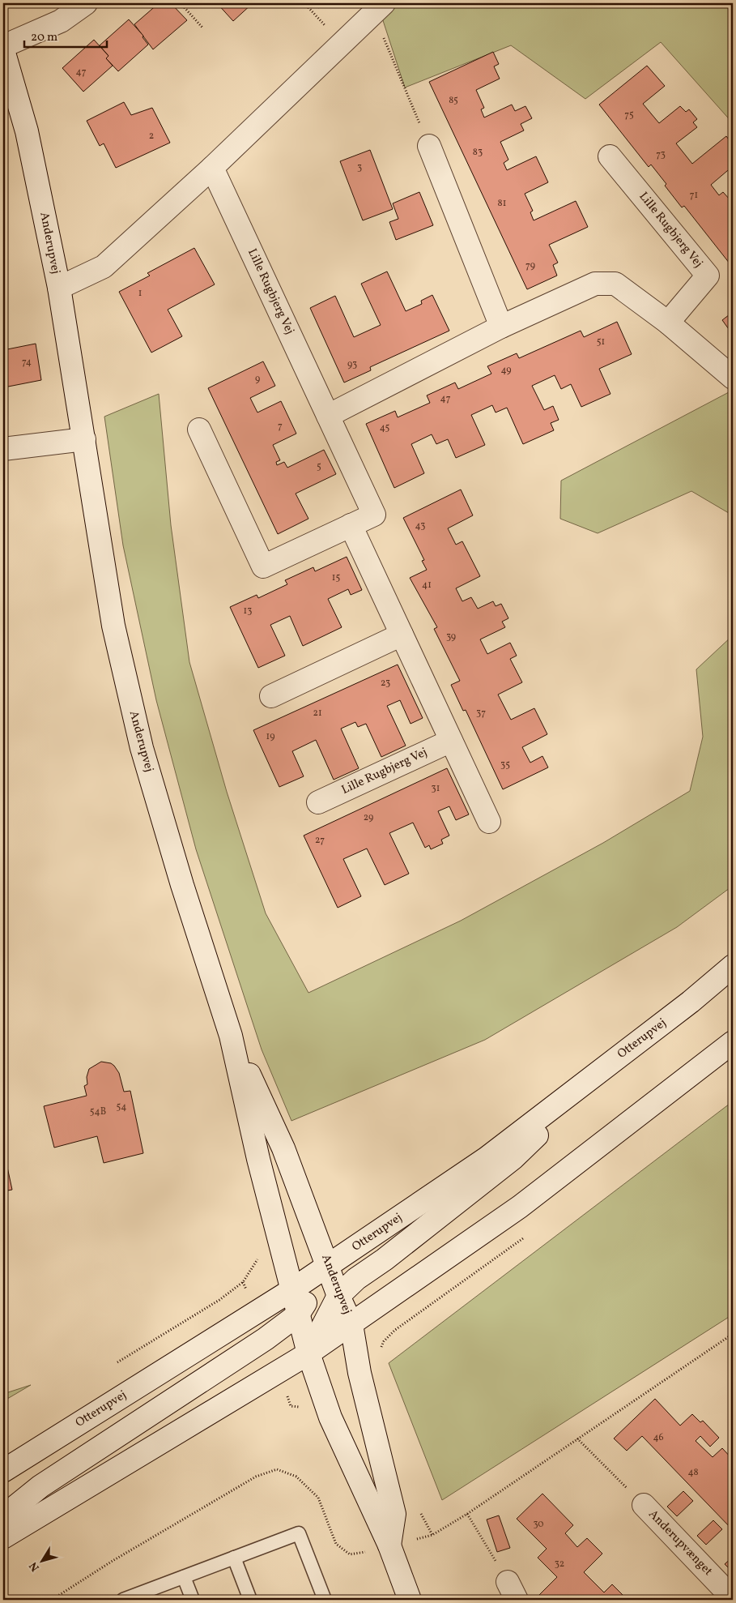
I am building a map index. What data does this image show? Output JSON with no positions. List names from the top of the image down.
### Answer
{
  "streets": {
    "street": [
      "Lille Rugbjerg Vej",
      "Anderupvej",
      "Otterupvej",
      "Anderupvænget"
    ]
  },
  "crossings": [
    ["Anderupvej", "Otterupvej"]
  ],
  "house_numbers": [
    "47",
    "85",
    "75",
    "2",
    "83",
    "73",
    "3",
    "71",
    "81",
    "79",
    "1",
    "51",
    "74",
    "93",
    "49",
    "9",
    "47",
    "7",
    "45",
    "5",
    "43",
    "15",
    "41",
    "13",
    "39",
    "23",
    "21",
    "37",
    "19",
    "35",
    "31",
    "29",
    "27",
    "54",
    "54B",
    "46",
    "48",
    "30",
    "32"
  ],
  "scale_bar": "20 m",
  "north": "bottom left"
}
